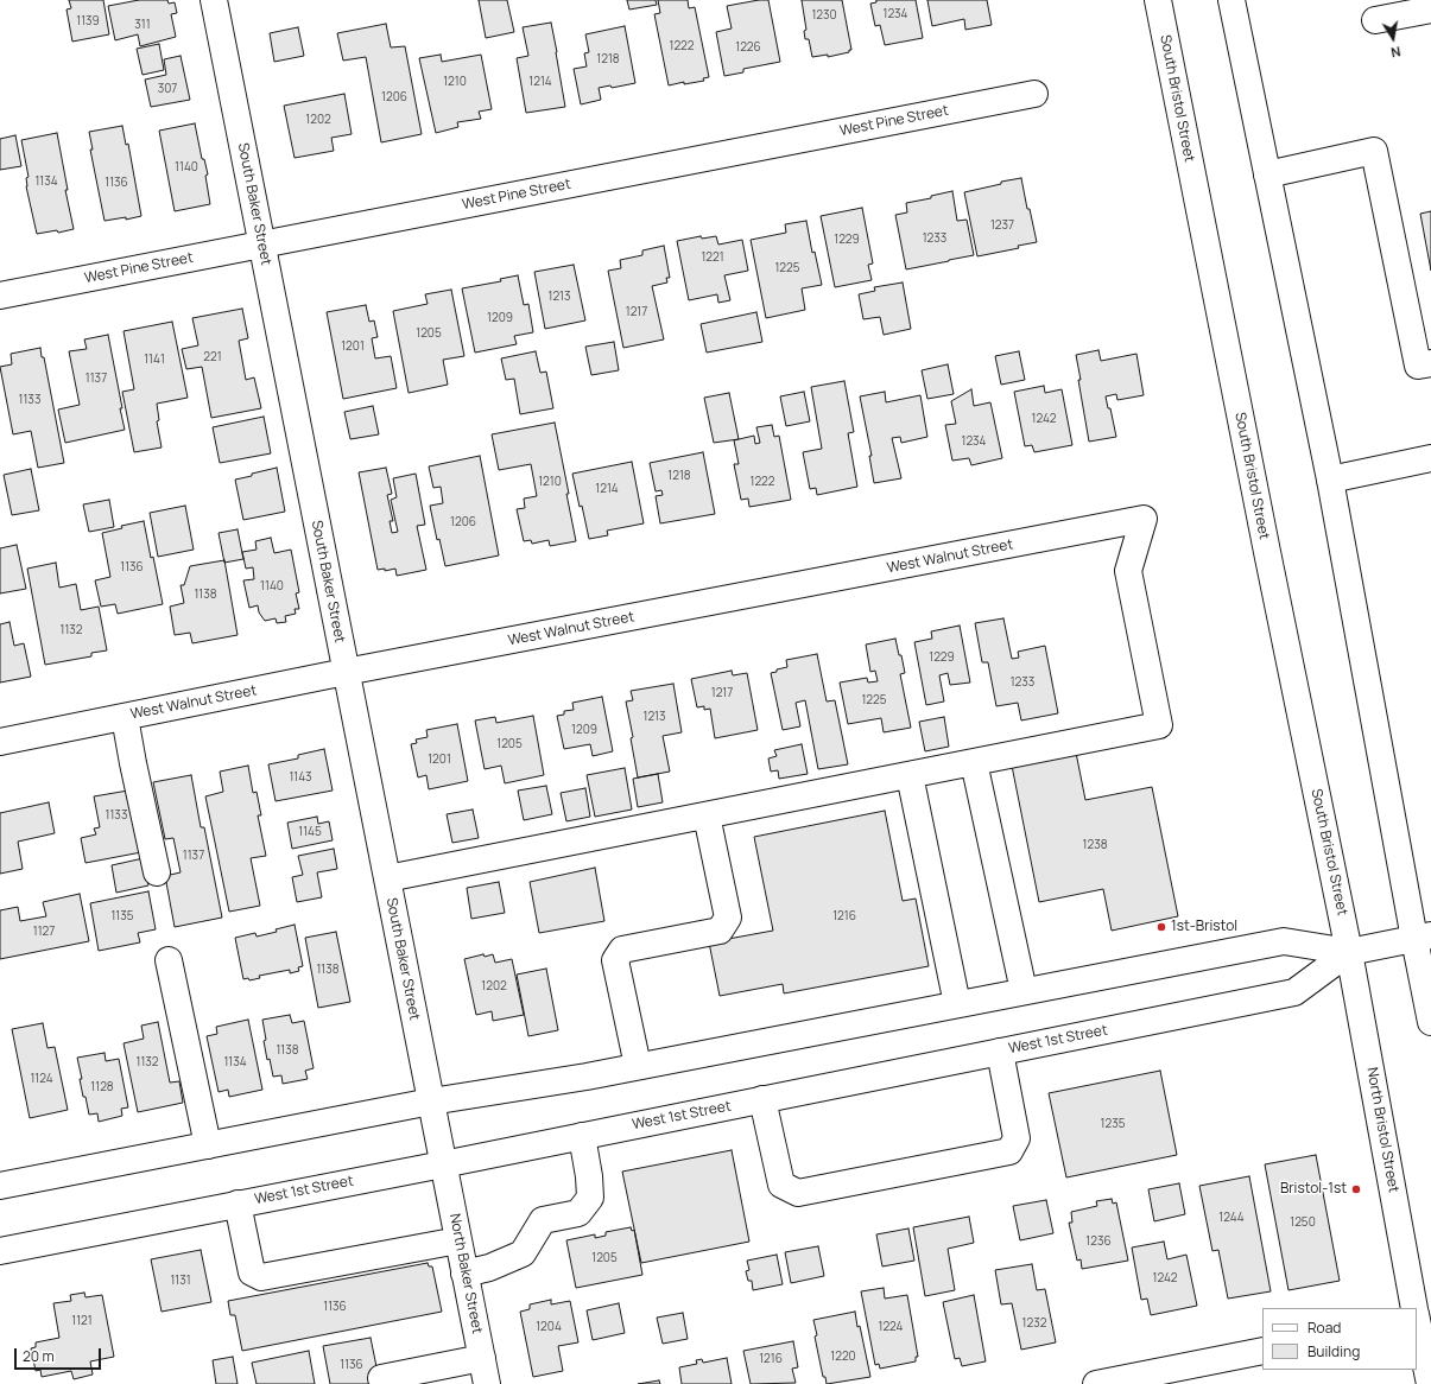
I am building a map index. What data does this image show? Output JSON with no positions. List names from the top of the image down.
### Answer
{
  "streets": {
    "main road": [
      "South Bristol Street",
      "West Pine Street",
      "South Baker Street",
      "West Walnut Street",
      "West 1st Street",
      "North Bristol Street",
      "North Baker Street"
    ]
  },
  "crossings": [
    ["South Bristol Street", "West 1st Street"],
    ["South Bristol Street", "North Bristol Street"],
    ["West Pine Street", "South Baker Street"],
    ["South Baker Street", "West Walnut Street"],
    ["South Baker Street", "West 1st Street"],
    ["South Baker Street", "North Baker Street"],
    ["West 1st Street", "North Bristol Street"],
    ["West 1st Street", "North Baker Street"]
  ],
  "places": ["1st-Bristol", "Bristol-1st"],
  "house_numbers": [
    "1234",
    "1230",
    "1139",
    "311",
    "1222",
    "1226",
    "1218",
    "1210",
    "1214",
    "307",
    "1206",
    "1202",
    "1140",
    "1134",
    "1136",
    "1237",
    "1233",
    "1229",
    "1221",
    "1225",
    "1213",
    "1217",
    "1209",
    "1205",
    "1201",
    "221",
    "1141",
    "1137",
    "1133",
    "1242",
    "1234",
    "1218",
    "1210",
    "1222",
    "1214",
    "1206",
    "1136",
    "1140",
    "1138",
    "1132",
    "1229",
    "1233",
    "1217",
    "1225",
    "1213",
    "1209",
    "1205",
    "1201",
    "1143",
    "1133",
    "1145",
    "1238",
    "1137",
    "1135",
    "1216",
    "1127",
    "1138",
    "1202",
    "1138",
    "1132",
    "1134",
    "1124",
    "1128",
    "1235",
    "1244",
    "1250",
    "1236",
    "1205",
    "1242",
    "1131",
    "1136",
    "1121",
    "1232",
    "1204",
    "1224",
    "1220",
    "1216",
    "1136"
  ],
  "legend": ["Road", "Building"],
  "scale_bar": "20 m",
  "north": "bottom"
}
